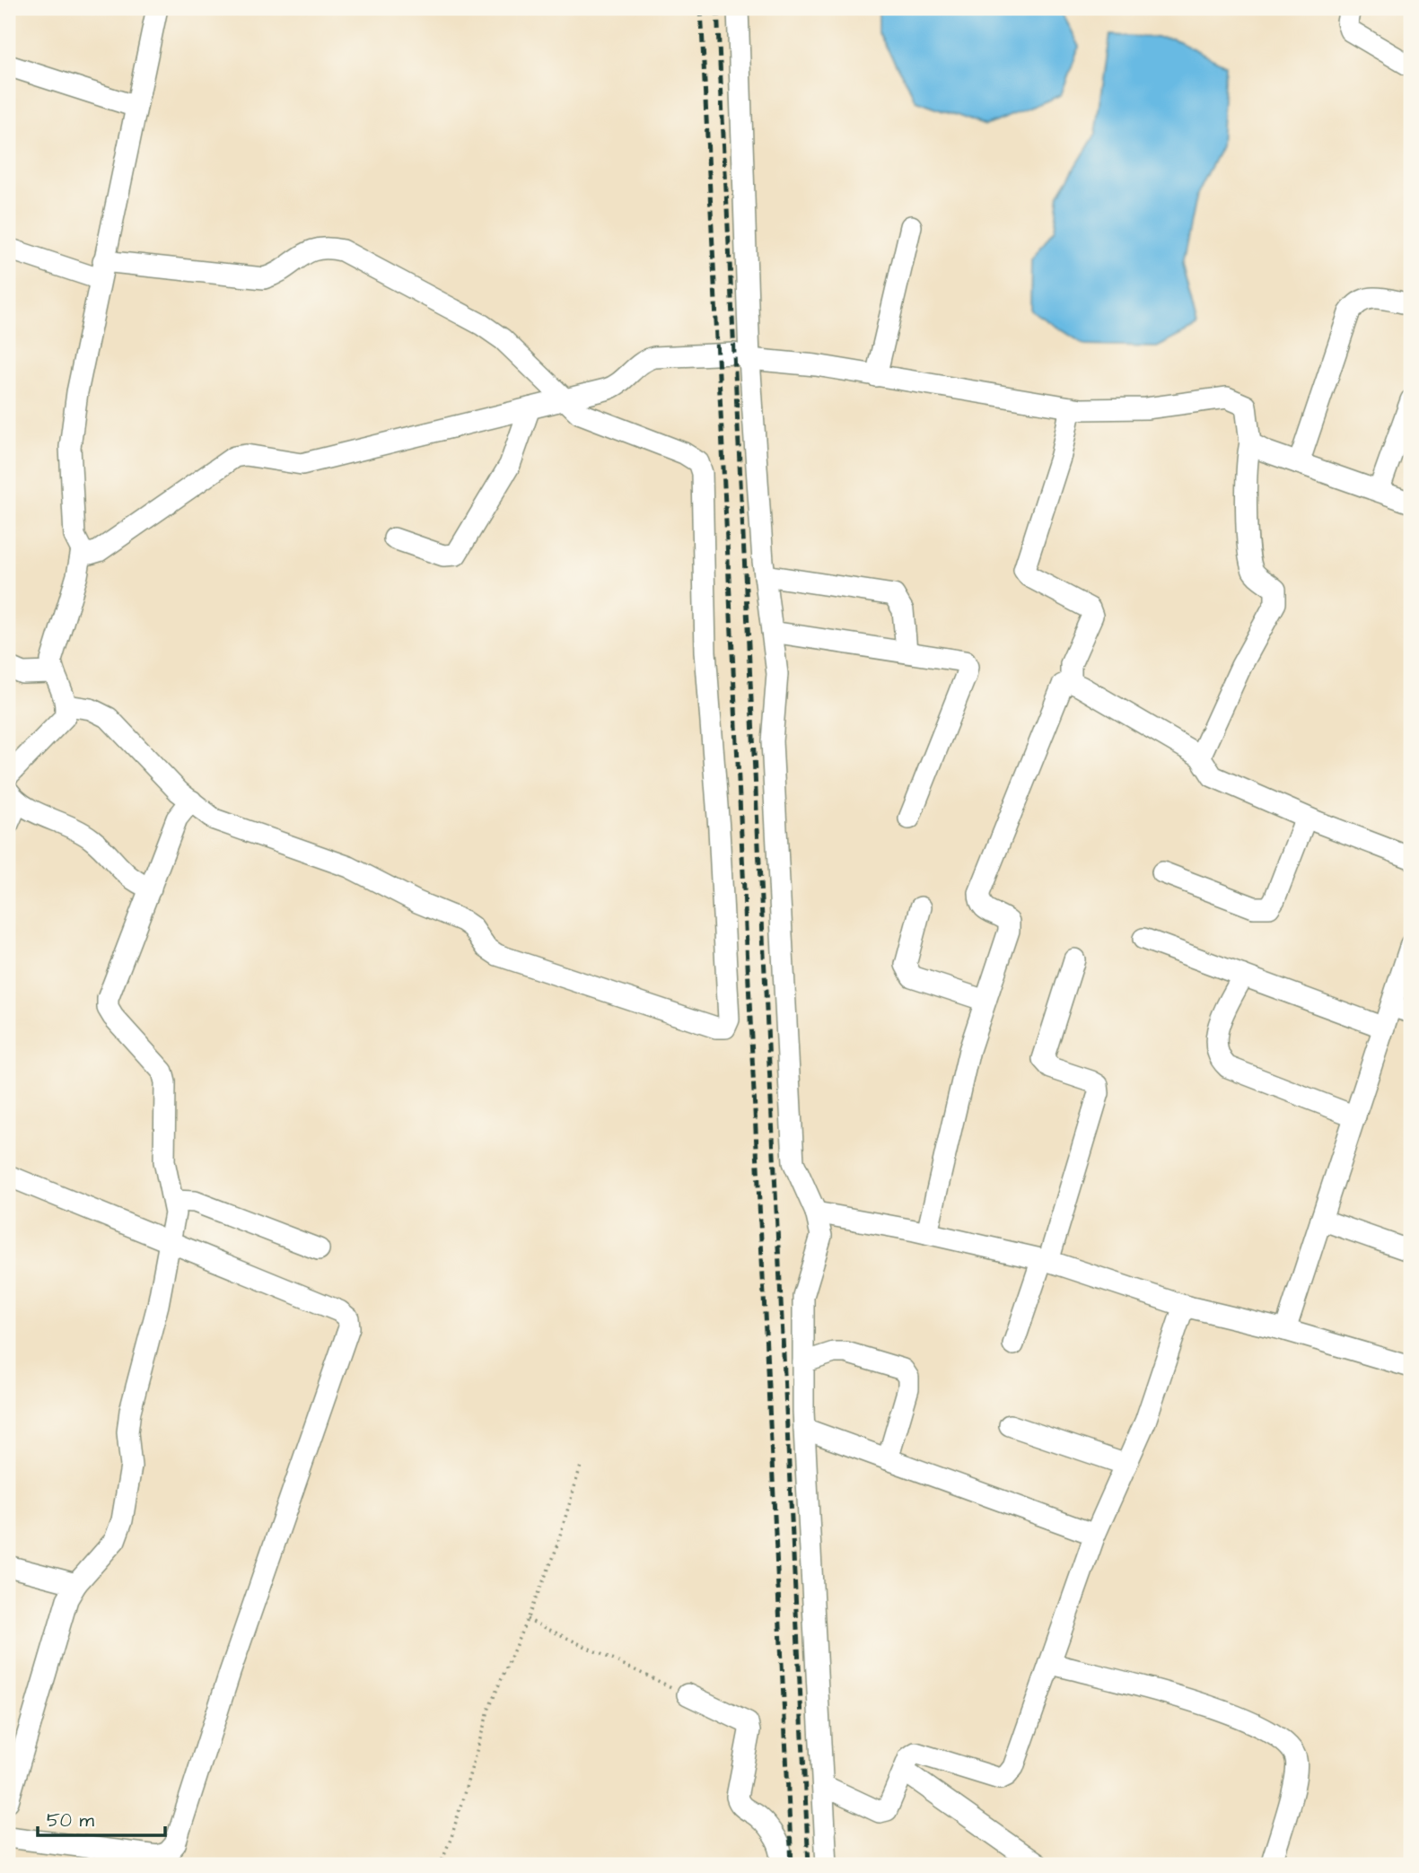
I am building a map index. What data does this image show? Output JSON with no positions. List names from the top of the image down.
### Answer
{
  "scale_bar": "50 m"
}
